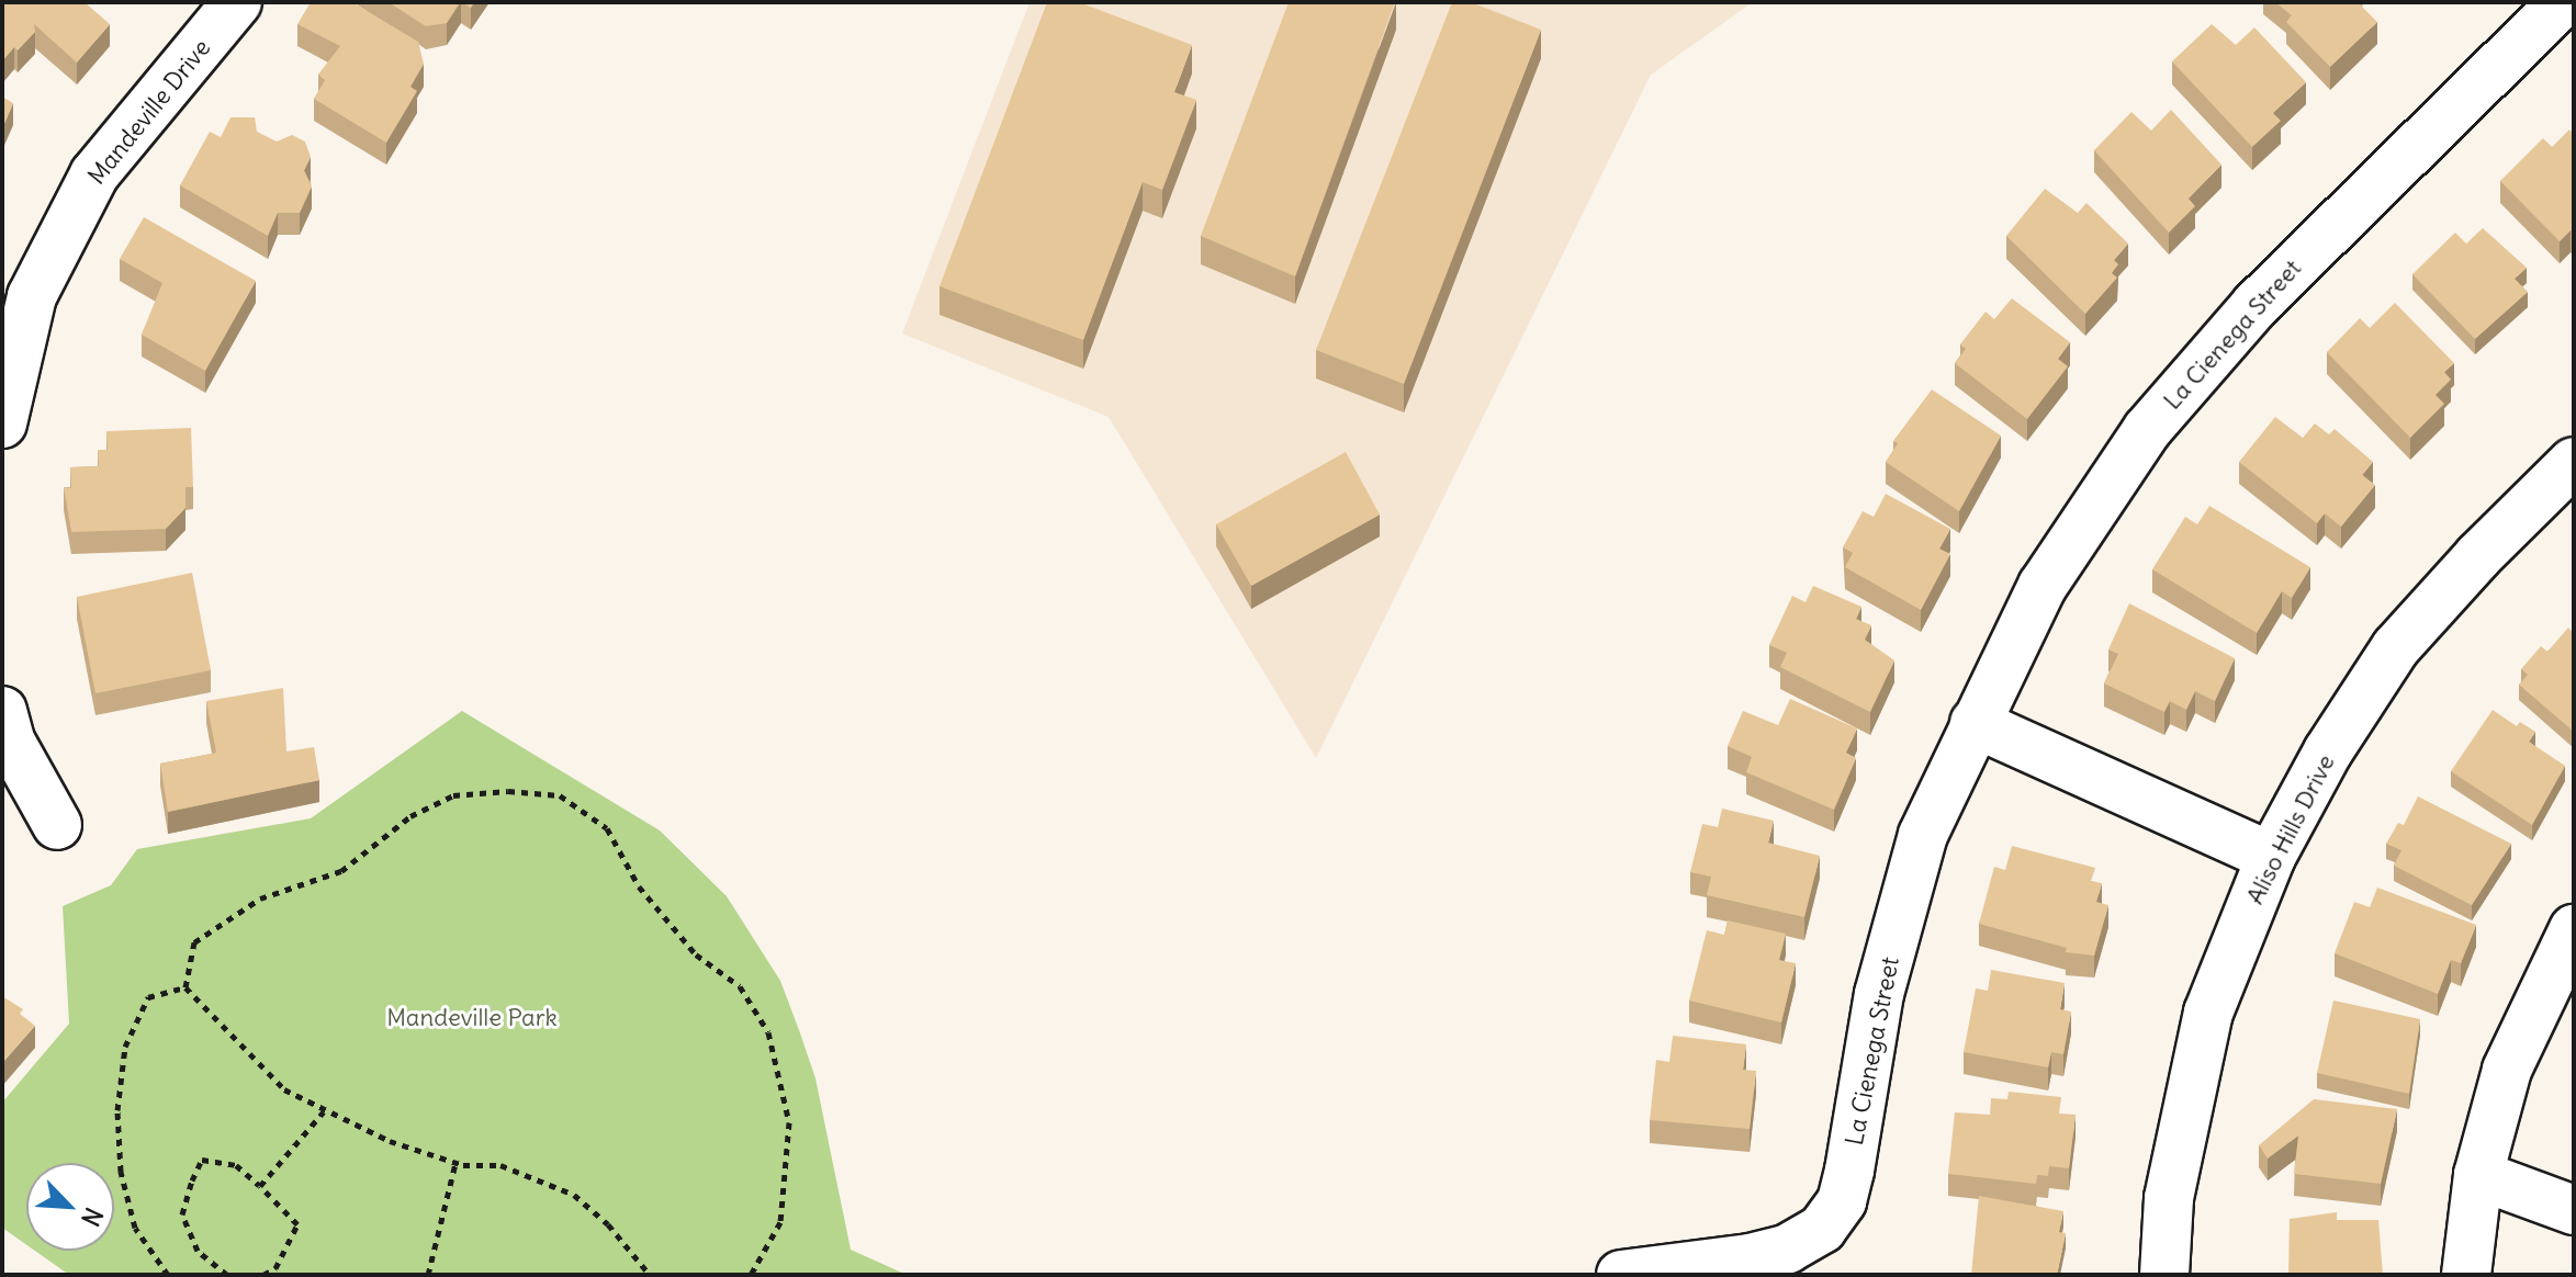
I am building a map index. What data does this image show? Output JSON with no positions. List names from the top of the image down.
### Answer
{
  "streets": {
    "street": ["Mandeville Drive", "La Cienega Street", "Aliso Hills Drive"]
  },
  "parks": ["Mandeville Park"],
  "north": "bottom right"
}
